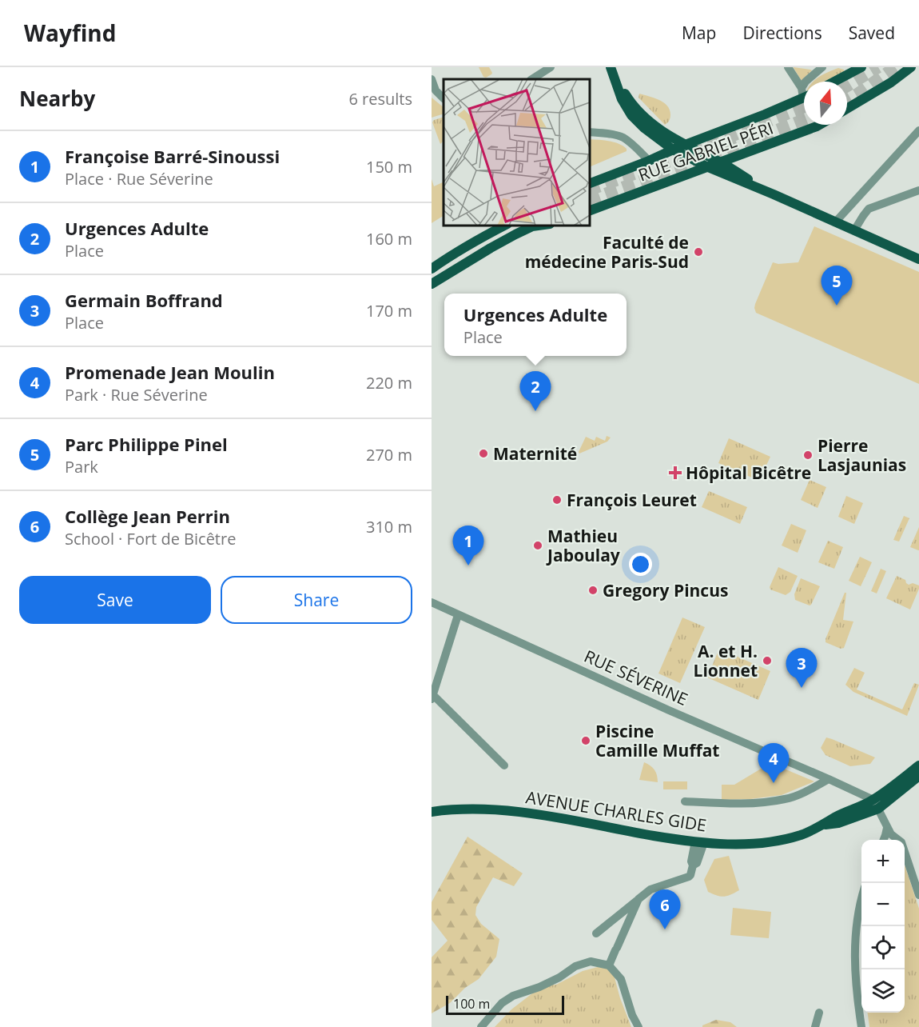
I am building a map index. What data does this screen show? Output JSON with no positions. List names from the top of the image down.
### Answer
{
  "streets": {
    "main road": ["RUE GABRIEL PÉRI", "AVENUE CHARLES GIDE"],
    "street": ["RUE SÉVERINE"]
  },
  "crossings": [
    ["RUE SÉVERINE", "AVENUE CHARLES GIDE"]
  ],
  "places": {
    "other": [
      "Faculté de médecine Paris-Sud",
      "Maternité",
      "Pierre Lasjaunias",
      "François Leuret",
      "Mathieu Jaboulay",
      "Gregory Pincus",
      "A. et H. Lionnet",
      "Piscine Camille Muffat"
    ],
    "health": ["Hôpital Bicêtre"]
  },
  "scale_bar": "100 m",
  "north": "top",
  "page": {
    "header": "Wayfind",
    "nav": ["Map", "Directions", "Saved"],
    "heading": ["Nearby", "6 results"],
    "list": [
      {
        "mark": "1",
        "name": "Françoise Barré-Sinoussi",
        "note": "Place · Rue Séverine",
        "value": "150 m"
      },
      {
        "mark": "2",
        "name": "Urgences Adulte",
        "note": "Place",
        "value": "160 m"
      },
      {
        "mark": "3",
        "name": "Germain Boffrand",
        "note": "Place",
        "value": "170 m"
      },
      {
        "mark": "4",
        "name": "Promenade Jean Moulin",
        "note": "Park · Rue Séverine",
        "value": "220 m"
      },
      {
        "mark": "5",
        "name": "Parc Philippe Pinel",
        "note": "Park",
        "value": "270 m"
      },
      {
        "mark": "6",
        "name": "Collège Jean Perrin",
        "note": "School · Fort de Bicêtre",
        "value": "310 m"
      }
    ],
    "pins": [
      "5",
      "2",
      "1",
      "3",
      "4",
      "6"
    ],
    "popup": ["Urgences Adulte", "Place"],
    "buttons": ["Save", "Share"],
    "map_buttons": ["+", "−"],
    "scale": "100 m"
  }
}
